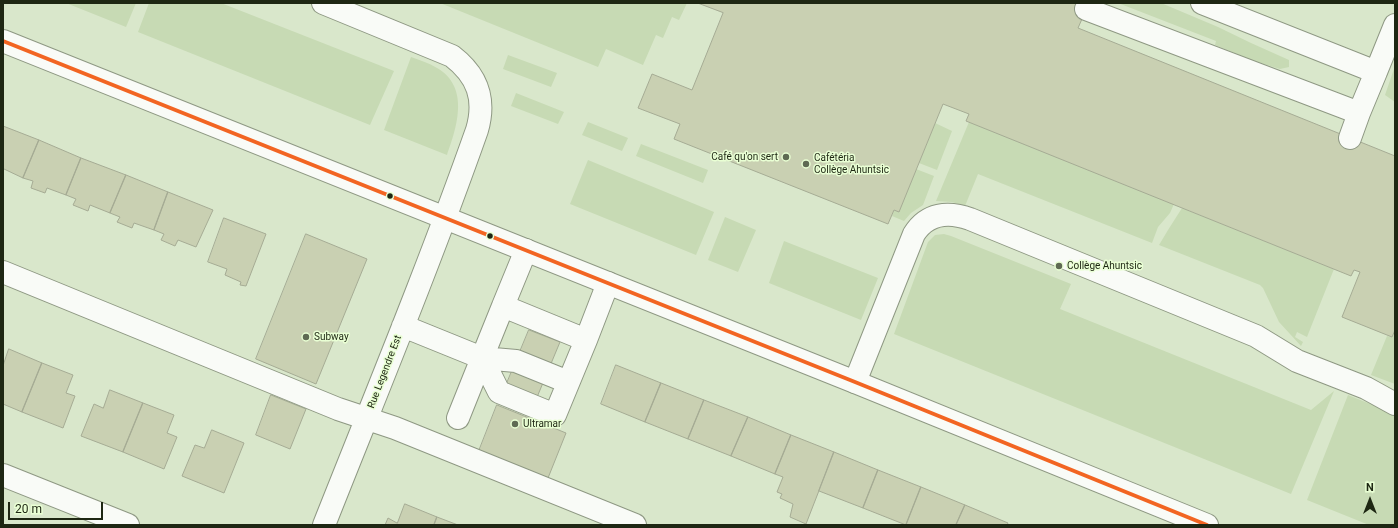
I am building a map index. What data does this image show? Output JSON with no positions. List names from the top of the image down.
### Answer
{
  "streets": {
    "main road": ["Rue Legendre Est"]
  },
  "places": [
    "Café qu'on sert",
    "Cafétéria Collège Ahuntsic",
    "Collège Ahuntsic",
    "Subway",
    "Ultramar"
  ],
  "scale_bar": "20 m",
  "north": "top"
}
